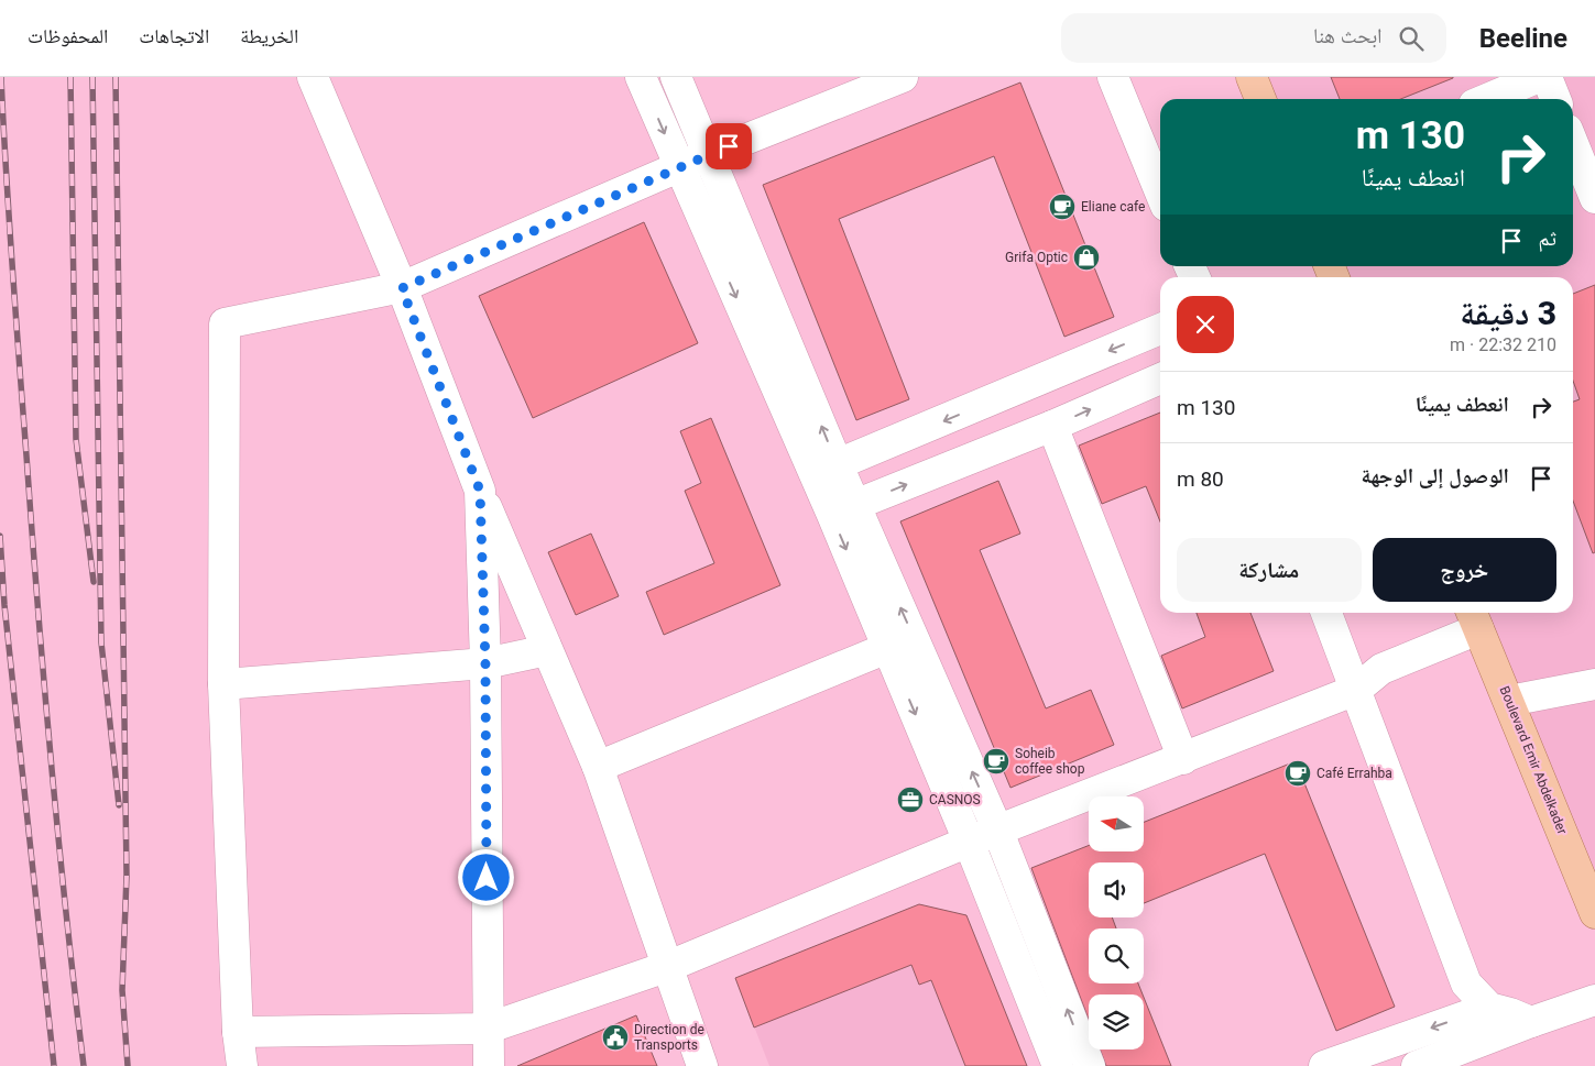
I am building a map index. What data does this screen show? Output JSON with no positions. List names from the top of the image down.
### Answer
{
  "streets": {
    "main road": ["Boulevard Emir Abdelkader"]
  },
  "places": {
    "cafe": ["Eliane cafe", "Soheib coffee shop", "Café Errahba"],
    "shop": ["Grifa Optic"],
    "office": ["CASNOS"],
    "public building": ["Direction de Transports"]
  },
  "north": "left",
  "page": {
    "header": "Beeline",
    "search": "ابحث هنا",
    "nav": ["الخريطة", "الاتجاهات", "المحفوظات"],
    "turn": ["130 m", "انعطف يمينًا"],
    "then": "ثم",
    "heading": ["3 دقيقة", "210 m · 22:32"],
    "list": [
      {
        "name": "انعطف يمينًا",
        "value": "130 m"
      },
      {
        "name": "الوصول إلى الوجهة",
        "value": "80 m"
      }
    ],
    "buttons": ["خروج", "مشاركة"]
  }
}
